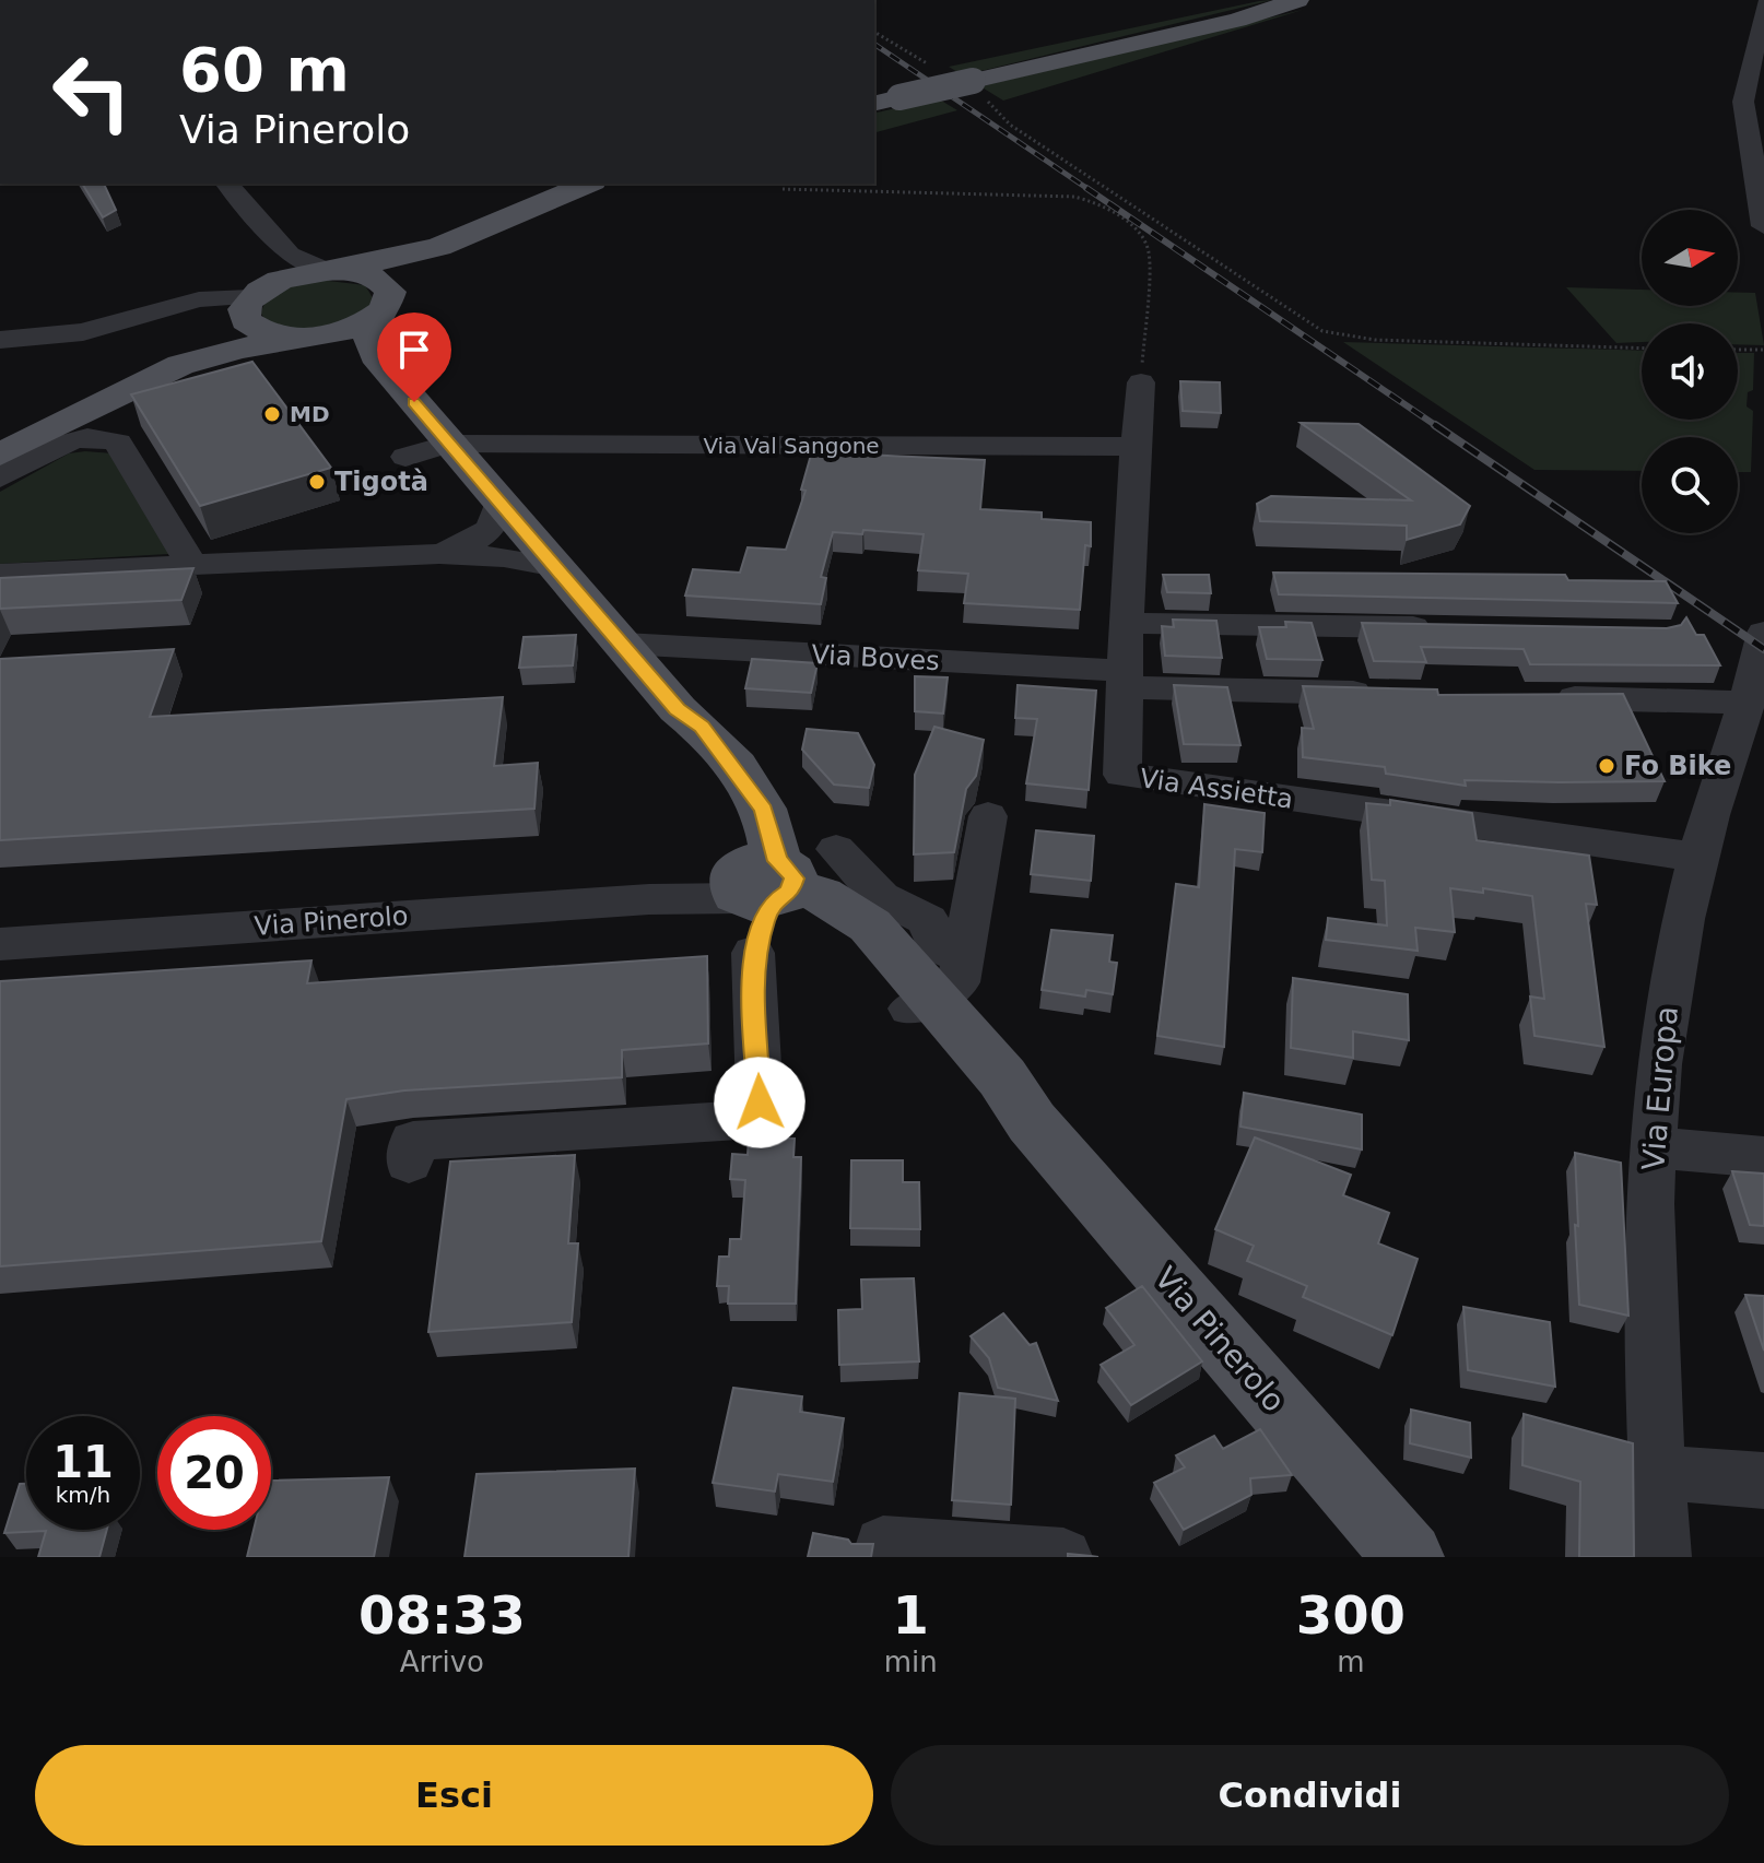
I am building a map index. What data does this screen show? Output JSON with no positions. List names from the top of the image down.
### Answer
{
  "streets": {
    "main road": ["Via Pinerolo"],
    "street": [
      "Via Val Sangone",
      "Via Boves",
      "Via Assietta",
      "Via Europa"
    ]
  },
  "crossings": [
    ["Via Val Sangone", "Via Assietta"],
    ["Via Boves", "Via Assietta"],
    ["Via Assietta", "Via Europa"]
  ],
  "places": ["MD", "Tigotà", "Fo Bike"],
  "north": "right",
  "page": {
    "turn": ["60 m", "Via Pinerolo"],
    "speed": "11 km/h",
    "limit": "20",
    "eta": [
      "08:33",
      "Arrivo",
      "1",
      "min",
      "300",
      "m"
    ],
    "buttons": ["Esci", "Condividi"]
  }
}
